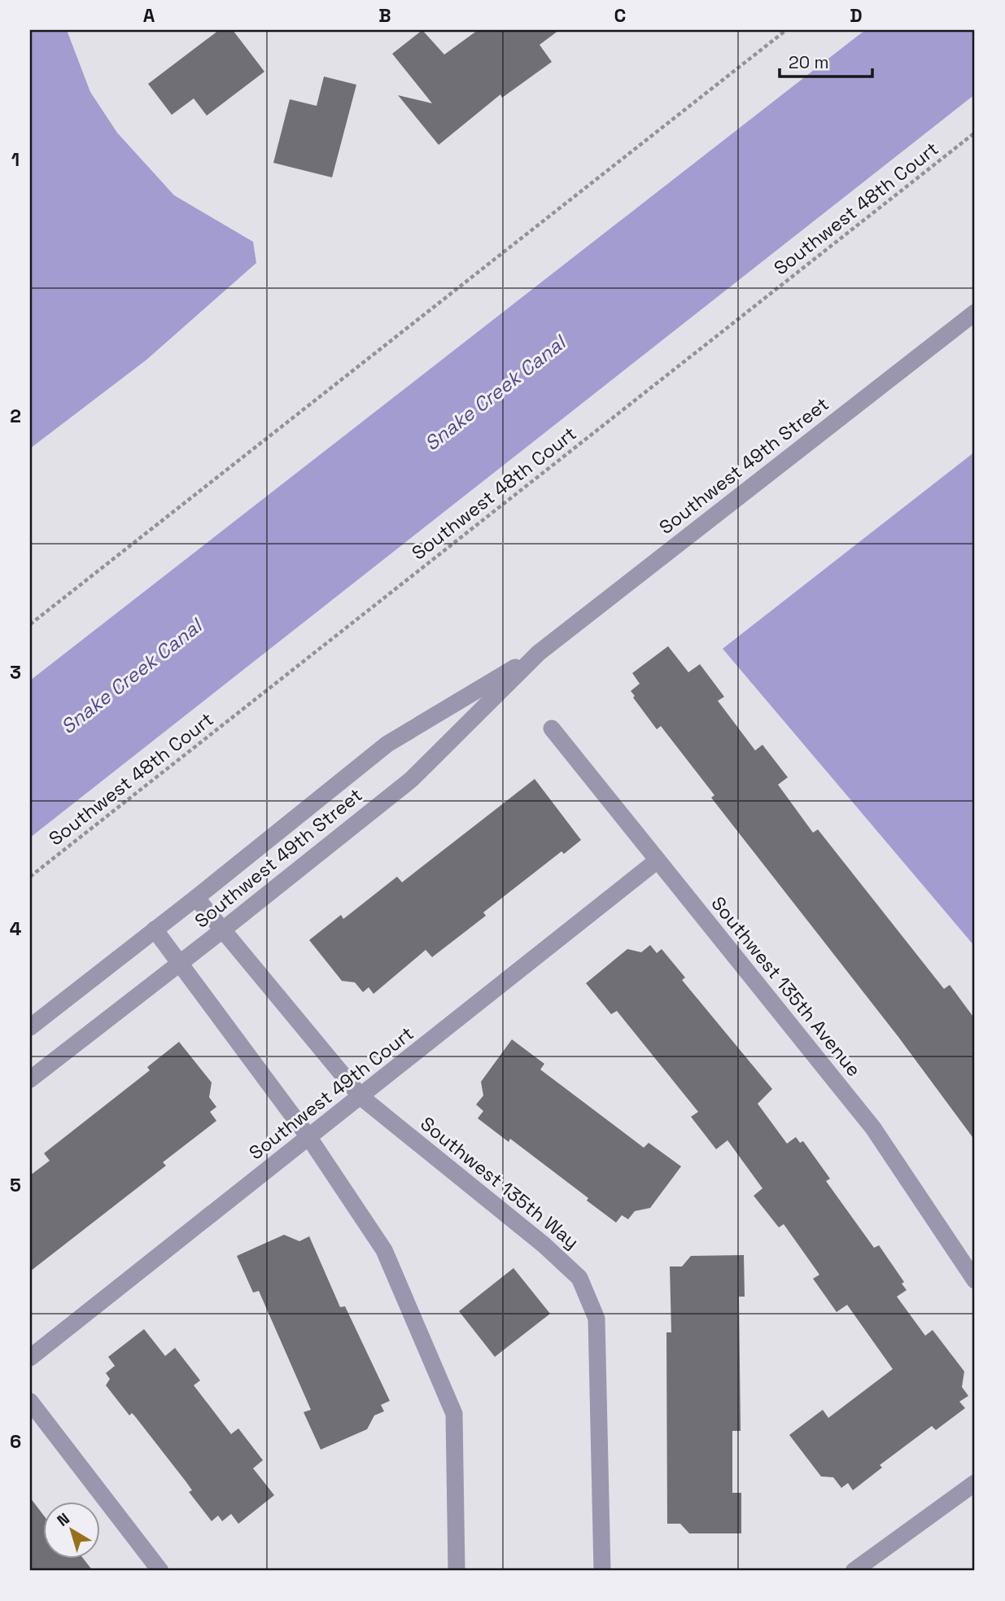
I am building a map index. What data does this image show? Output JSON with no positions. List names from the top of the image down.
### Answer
{
  "streets": {
    "street": [
      "Southwest 49th Street",
      "Southwest 135th Avenue",
      "Southwest 49th Court",
      "Southwest 135th Way"
    ],
    "path": ["Southwest 48th Court"]
  },
  "crossings": [
    ["Southwest 49th Street", "Southwest 135th Way"],
    ["Southwest 135th Avenue", "Southwest 49th Court"],
    ["Southwest 49th Court", "Southwest 135th Way"]
  ],
  "water": ["Snake Creek Canal"],
  "scale_bar": "20 m",
  "north": "top left",
  "grid": {
    "columns": [
      "A",
      "B",
      "C",
      "D"
    ],
    "rows": [
      "1",
      "2",
      "3",
      "4",
      "5",
      "6"
    ]
  }
}
